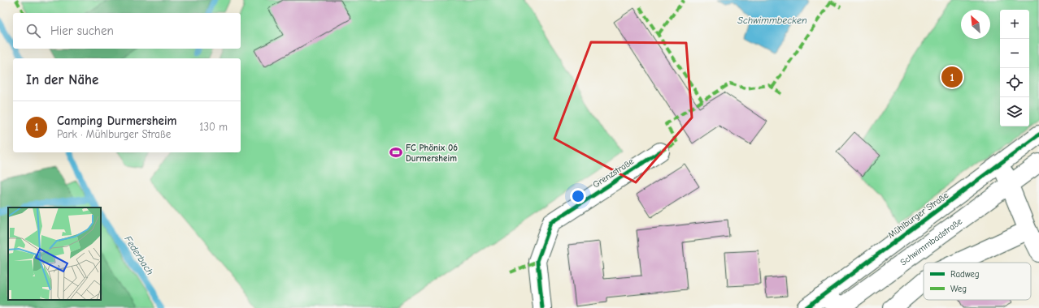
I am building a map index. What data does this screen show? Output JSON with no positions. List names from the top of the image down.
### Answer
{
  "streets": {
    "street": ["Grenzstraße", "Mühlburger Straße", "Schwimmbadstraße"]
  },
  "crossings": [
    ["Mühlburger Straße", "Schwimmbadstraße"]
  ],
  "water": ["Schwimmbecken", "Federbach"],
  "places": {
    "sports": ["FC Phönix 06 Durmersheim"]
  },
  "legend": ["Radweg", "Weg"],
  "north": "top left",
  "page": {
    "map_buttons": ["+", "−"],
    "search": "Hier suchen",
    "heading": "In der Nähe",
    "pins": "1",
    "list": [
      {
        "mark": "1",
        "name": "Camping Durmersheim",
        "note": "Park · Mühlburger Straße",
        "value": "130 m"
      }
    ]
  }
}
